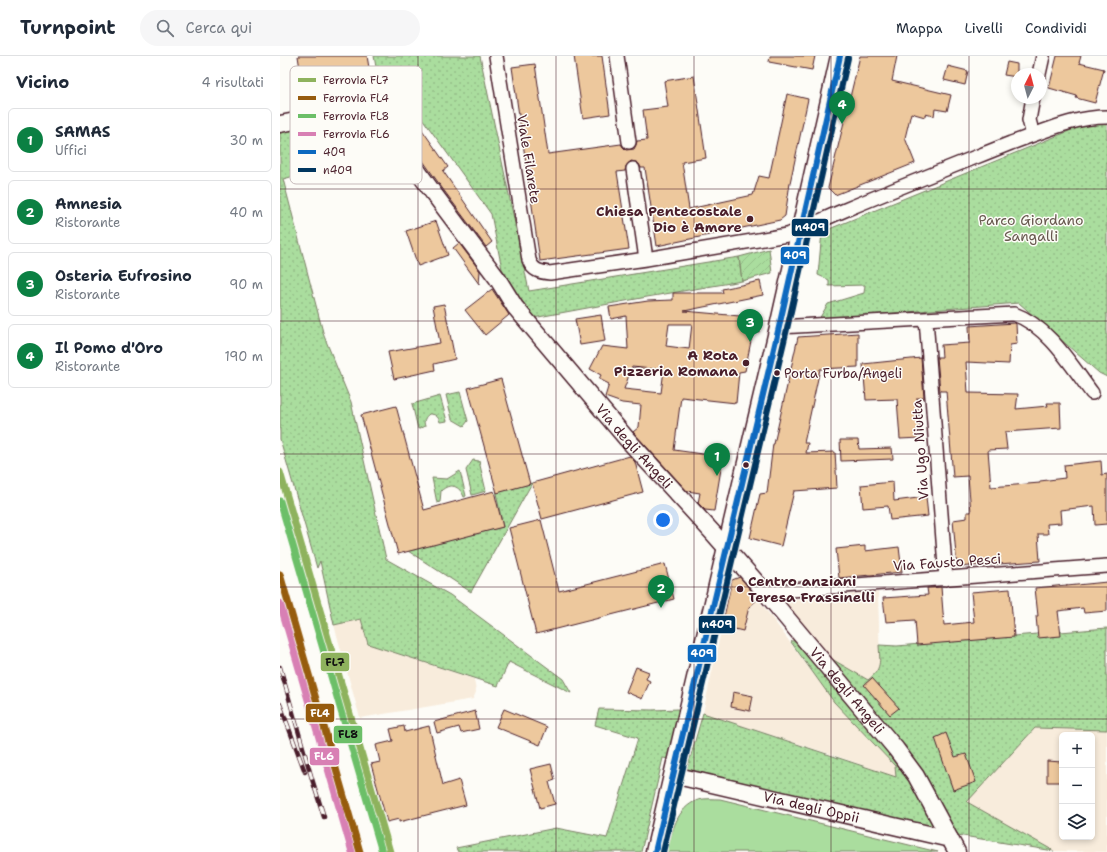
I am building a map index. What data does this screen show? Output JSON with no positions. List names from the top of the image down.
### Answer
{
  "streets": {
    "street": [
      "Viale Filarete",
      "Via degli Angeli",
      "Via Ugo Niutta",
      "Via Fausto Pesci",
      "Via degli Oppii"
    ]
  },
  "crossings": [
    ["Via degli Angeli", "Via Fausto Pesci"],
    ["Via degli Angeli", "Via degli Oppii"],
    ["Via Ugo Niutta", "Via Fausto Pesci"]
  ],
  "parks": ["Parco Giordano Sangalli"],
  "places": [
    "Chiesa Pentecostale Dio è Amore",
    "A Rota Pizzeria Romana",
    "Porta Furba/Angeli",
    "Centro anziani Teresa Frassinelli"
  ],
  "lines": [
    "transit line 409",
    "transit line n409",
    "rail line FL7",
    "rail line FL8",
    "rail line FL4",
    "rail line FL6"
  ],
  "legend": [
    "Ferrovia FL7",
    "Ferrovia FL4",
    "Ferrovia FL8",
    "Ferrovia FL6",
    "409",
    "n409"
  ],
  "north": "top",
  "page": {
    "header": "Turnpoint",
    "search": "Cerca qui",
    "nav": ["Mappa", "Livelli", "Condividi"],
    "heading": ["Vicino", "4 risultati"],
    "pins": [
      "4",
      "3",
      "1",
      "2"
    ],
    "list": [
      {
        "mark": "1",
        "name": "SAMAS",
        "note": "Uffici",
        "value": "30 m"
      },
      {
        "mark": "2",
        "name": "Amnesia",
        "note": "Ristorante",
        "value": "40 m"
      },
      {
        "mark": "3",
        "name": "Osteria Eufrosino",
        "note": "Ristorante",
        "value": "90 m"
      },
      {
        "mark": "4",
        "name": "Il Pomo d'Oro",
        "note": "Ristorante",
        "value": "190 m"
      }
    ],
    "map_buttons": ["+", "−"]
  }
}
